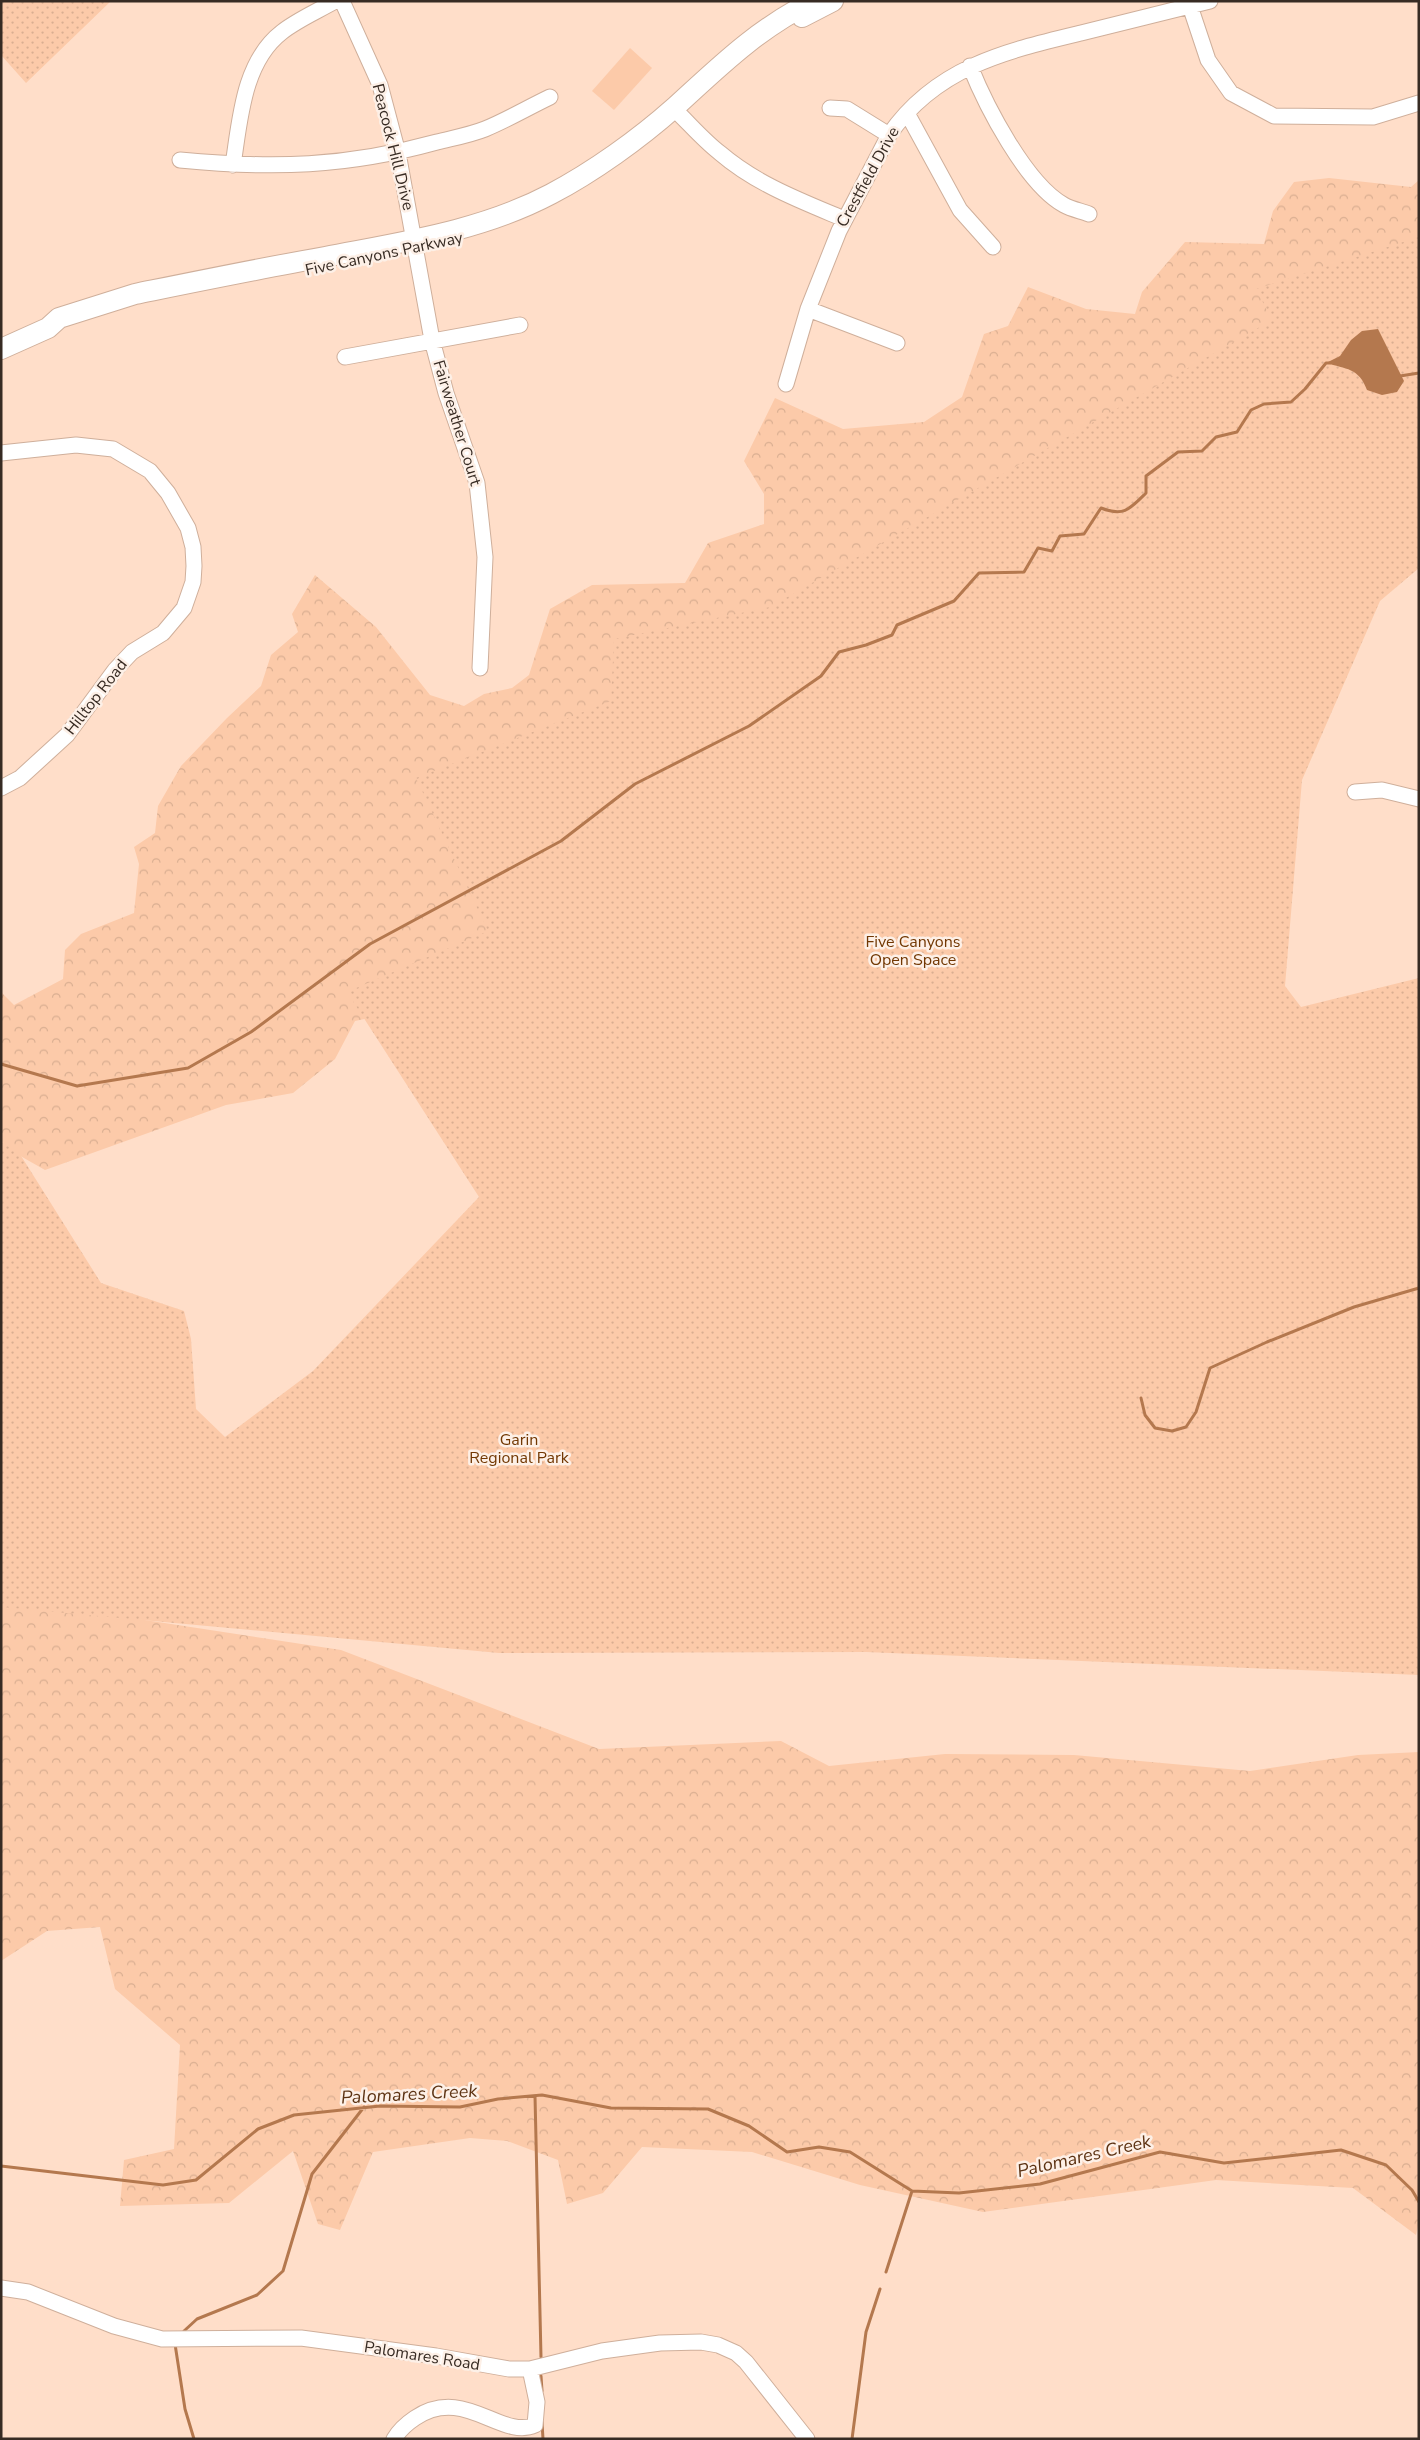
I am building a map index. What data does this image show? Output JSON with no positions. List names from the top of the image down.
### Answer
{
  "streets": {
    "main road": ["Five Canyons Parkway"],
    "street": [
      "Peacock Hill Drive",
      "Crestfield Drive",
      "Fairweather Court",
      "Hilltop Road",
      "Palomares Road"
    ]
  },
  "crossings": [
    ["Peacock Hill Drive", "Five Canyons Parkway"],
    ["Peacock Hill Drive", "Fairweather Court"],
    ["Five Canyons Parkway", "Fairweather Court"]
  ],
  "water": ["Palomares Creek"],
  "parks": ["Five Canyons Open Space", "Garin Regional Park"]
}
